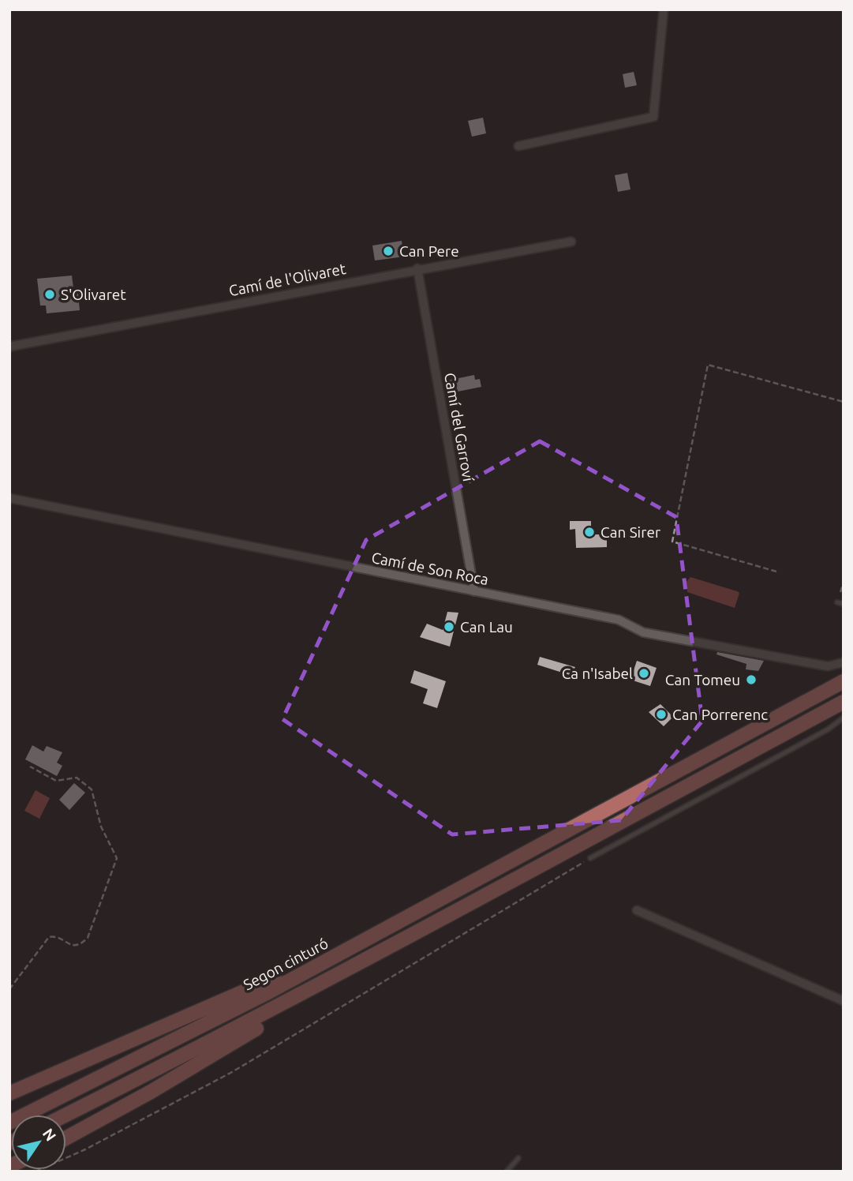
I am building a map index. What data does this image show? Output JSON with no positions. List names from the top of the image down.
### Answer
{
  "streets": {
    "highway": ["Segon cinturó"],
    "street": ["Camí de l'Olivaret", "Camí del Garroví", "Camí de Son Roca"]
  },
  "crossings": [
    ["Camí de l'Olivaret", "Camí del Garroví"],
    ["Camí del Garroví", "Camí de Son Roca"]
  ],
  "places": [
    "Can Pere",
    "S'Olivaret",
    "Can Sirer",
    "Can Lau",
    "Ca n'Isabel",
    "Can Tomeu",
    "Can Porrerenc"
  ],
  "north": "top right"
}
